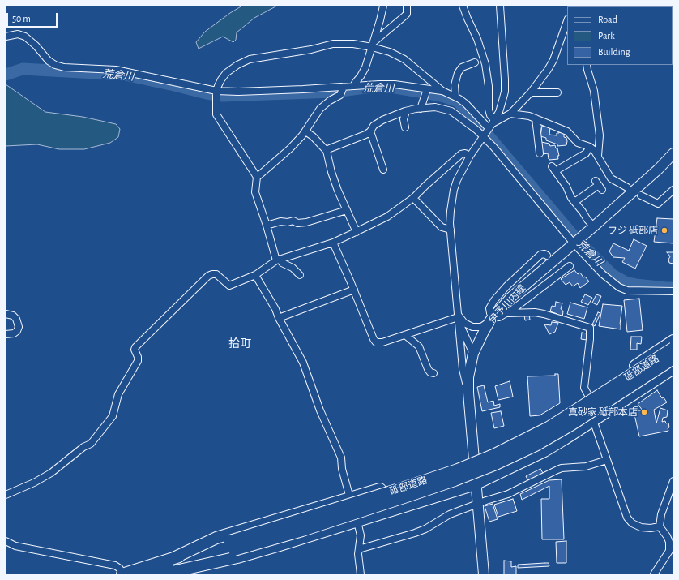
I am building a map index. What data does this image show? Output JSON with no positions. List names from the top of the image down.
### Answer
{
  "streets": {
    "highway": ["砥部道路"],
    "main road": ["伊予川内線"]
  },
  "districts": ["拾町"],
  "water": ["荒倉川"],
  "places": ["フジ 砥部店", "真砂家 砥部本店"],
  "legend": ["Road", "Park", "Building"],
  "scale_bar": "50 m"
}
